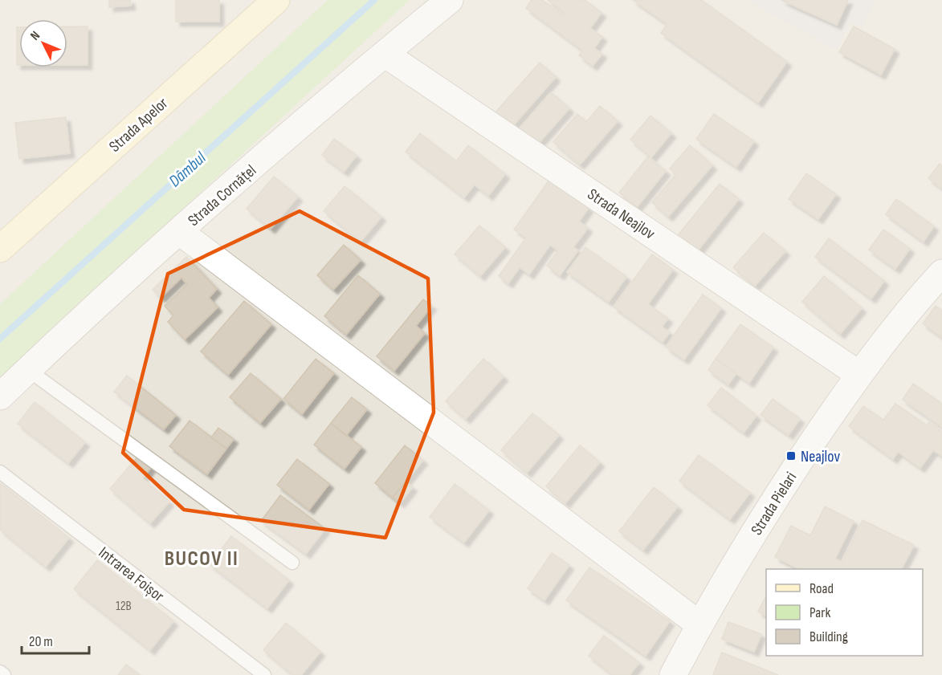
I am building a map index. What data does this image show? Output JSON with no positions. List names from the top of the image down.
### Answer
{
  "streets": {
    "street": [
      "Strada Apelor",
      "Strada Cornățel",
      "Strada Neajlov",
      "Strada Pielari"
    ],
    "lane": ["Intrarea Foișor"]
  },
  "crossings": [
    ["Strada Cornățel", "Strada Neajlov"],
    ["Strada Neajlov", "Strada Pielari"]
  ],
  "districts": ["BUCOV II"],
  "water": ["Dâmbul"],
  "places": {
    "transit": ["Neajlov"]
  },
  "house_numbers": ["12B"],
  "legend": ["Road", "Park", "Building"],
  "scale_bar": "20 m",
  "north": "top left"
}
